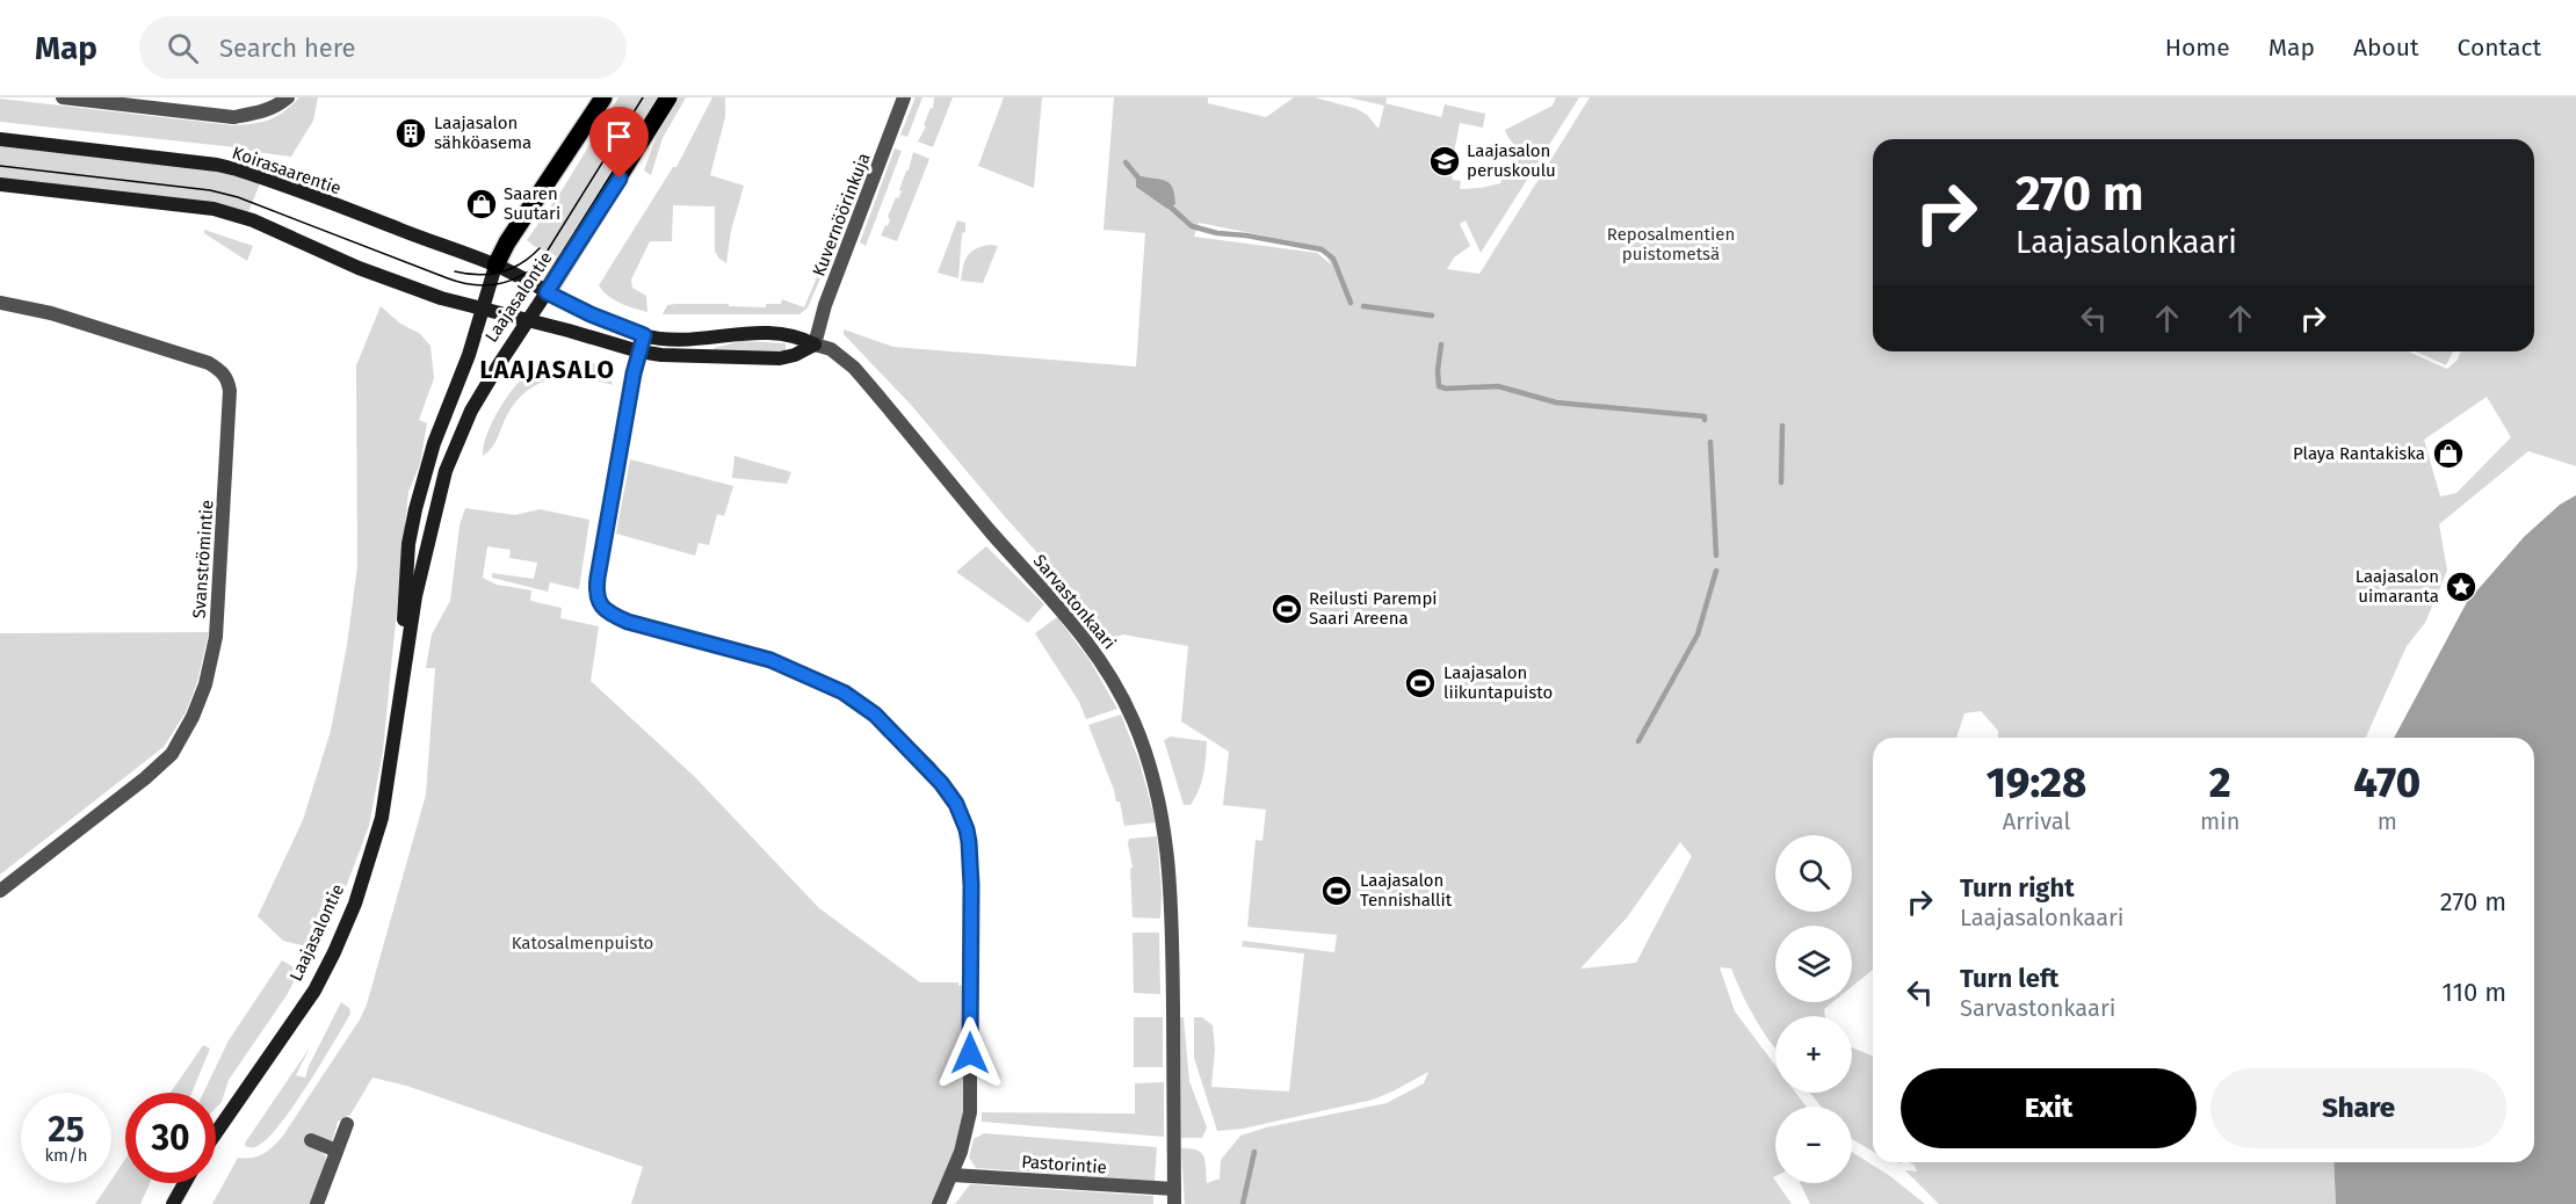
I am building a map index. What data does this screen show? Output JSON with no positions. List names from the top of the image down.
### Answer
{
  "streets": {
    "main road": ["Koirasaarentie", "Laajasalontie", "Sarvastonkaari"],
    "street": ["Kuvernöörinkuja", "Svanströmintie", "Pastorintie"]
  },
  "crossings": [
    ["Koirasaarentie", "Laajasalontie"],
    ["Koirasaarentie", "Sarvastonkaari"],
    ["Kuvernöörinkuja", "Sarvastonkaari"],
    ["Laajasalontie", "Sarvastonkaari"],
    ["Sarvastonkaari", "Pastorintie"]
  ],
  "districts": ["LAAJASALO"],
  "parks": ["Reposalmentien puistometsä", "Katosalmenpuisto"],
  "places": {
    "building": ["Laajasalon sähköasema"],
    "school or university": ["Laajasalon peruskoulu"],
    "shop": ["Saaren Suutari", "Playa Rantakiska"],
    "place": ["Laajasalon uimaranta"],
    "sports": ["Reilusti Parempi Saari Areena", "Laajasalon liikuntapuisto", "Laajasalon Tennishallit"]
  },
  "page": {
    "header": "Map",
    "search": "Search here",
    "nav": [
      "Home",
      "Map",
      "About",
      "Contact"
    ],
    "turn": ["270 m", "Laajasalonkaari"],
    "eta": [
      "19:28",
      "Arrival",
      "2",
      "min",
      "470",
      "m"
    ],
    "map_buttons": ["+", "−"],
    "list": [
      {
        "name": "Turn right",
        "note": "Laajasalonkaari",
        "value": "270 m"
      },
      {
        "name": "Turn left",
        "note": "Sarvastonkaari",
        "value": "110 m"
      }
    ],
    "buttons": ["Exit", "Share"],
    "speed": "25 km/h",
    "limit": "30"
  }
}
